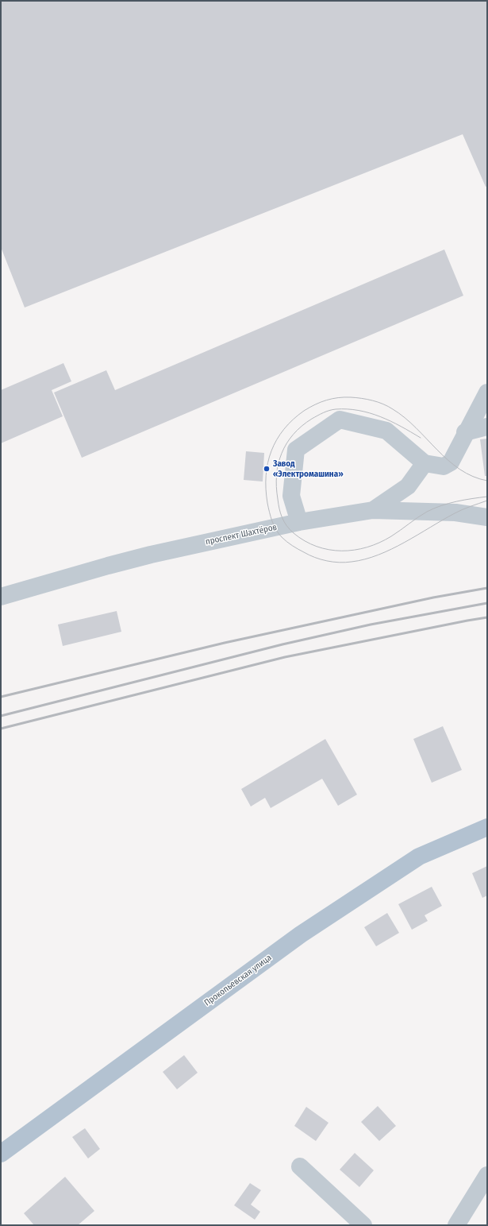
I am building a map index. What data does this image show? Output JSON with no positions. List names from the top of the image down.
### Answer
{
  "streets": {
    "main road": ["Прокопьевская улица"],
    "street": ["проспект Шахтёров"]
  },
  "places": ["Завод «Электромашина»"]
}
